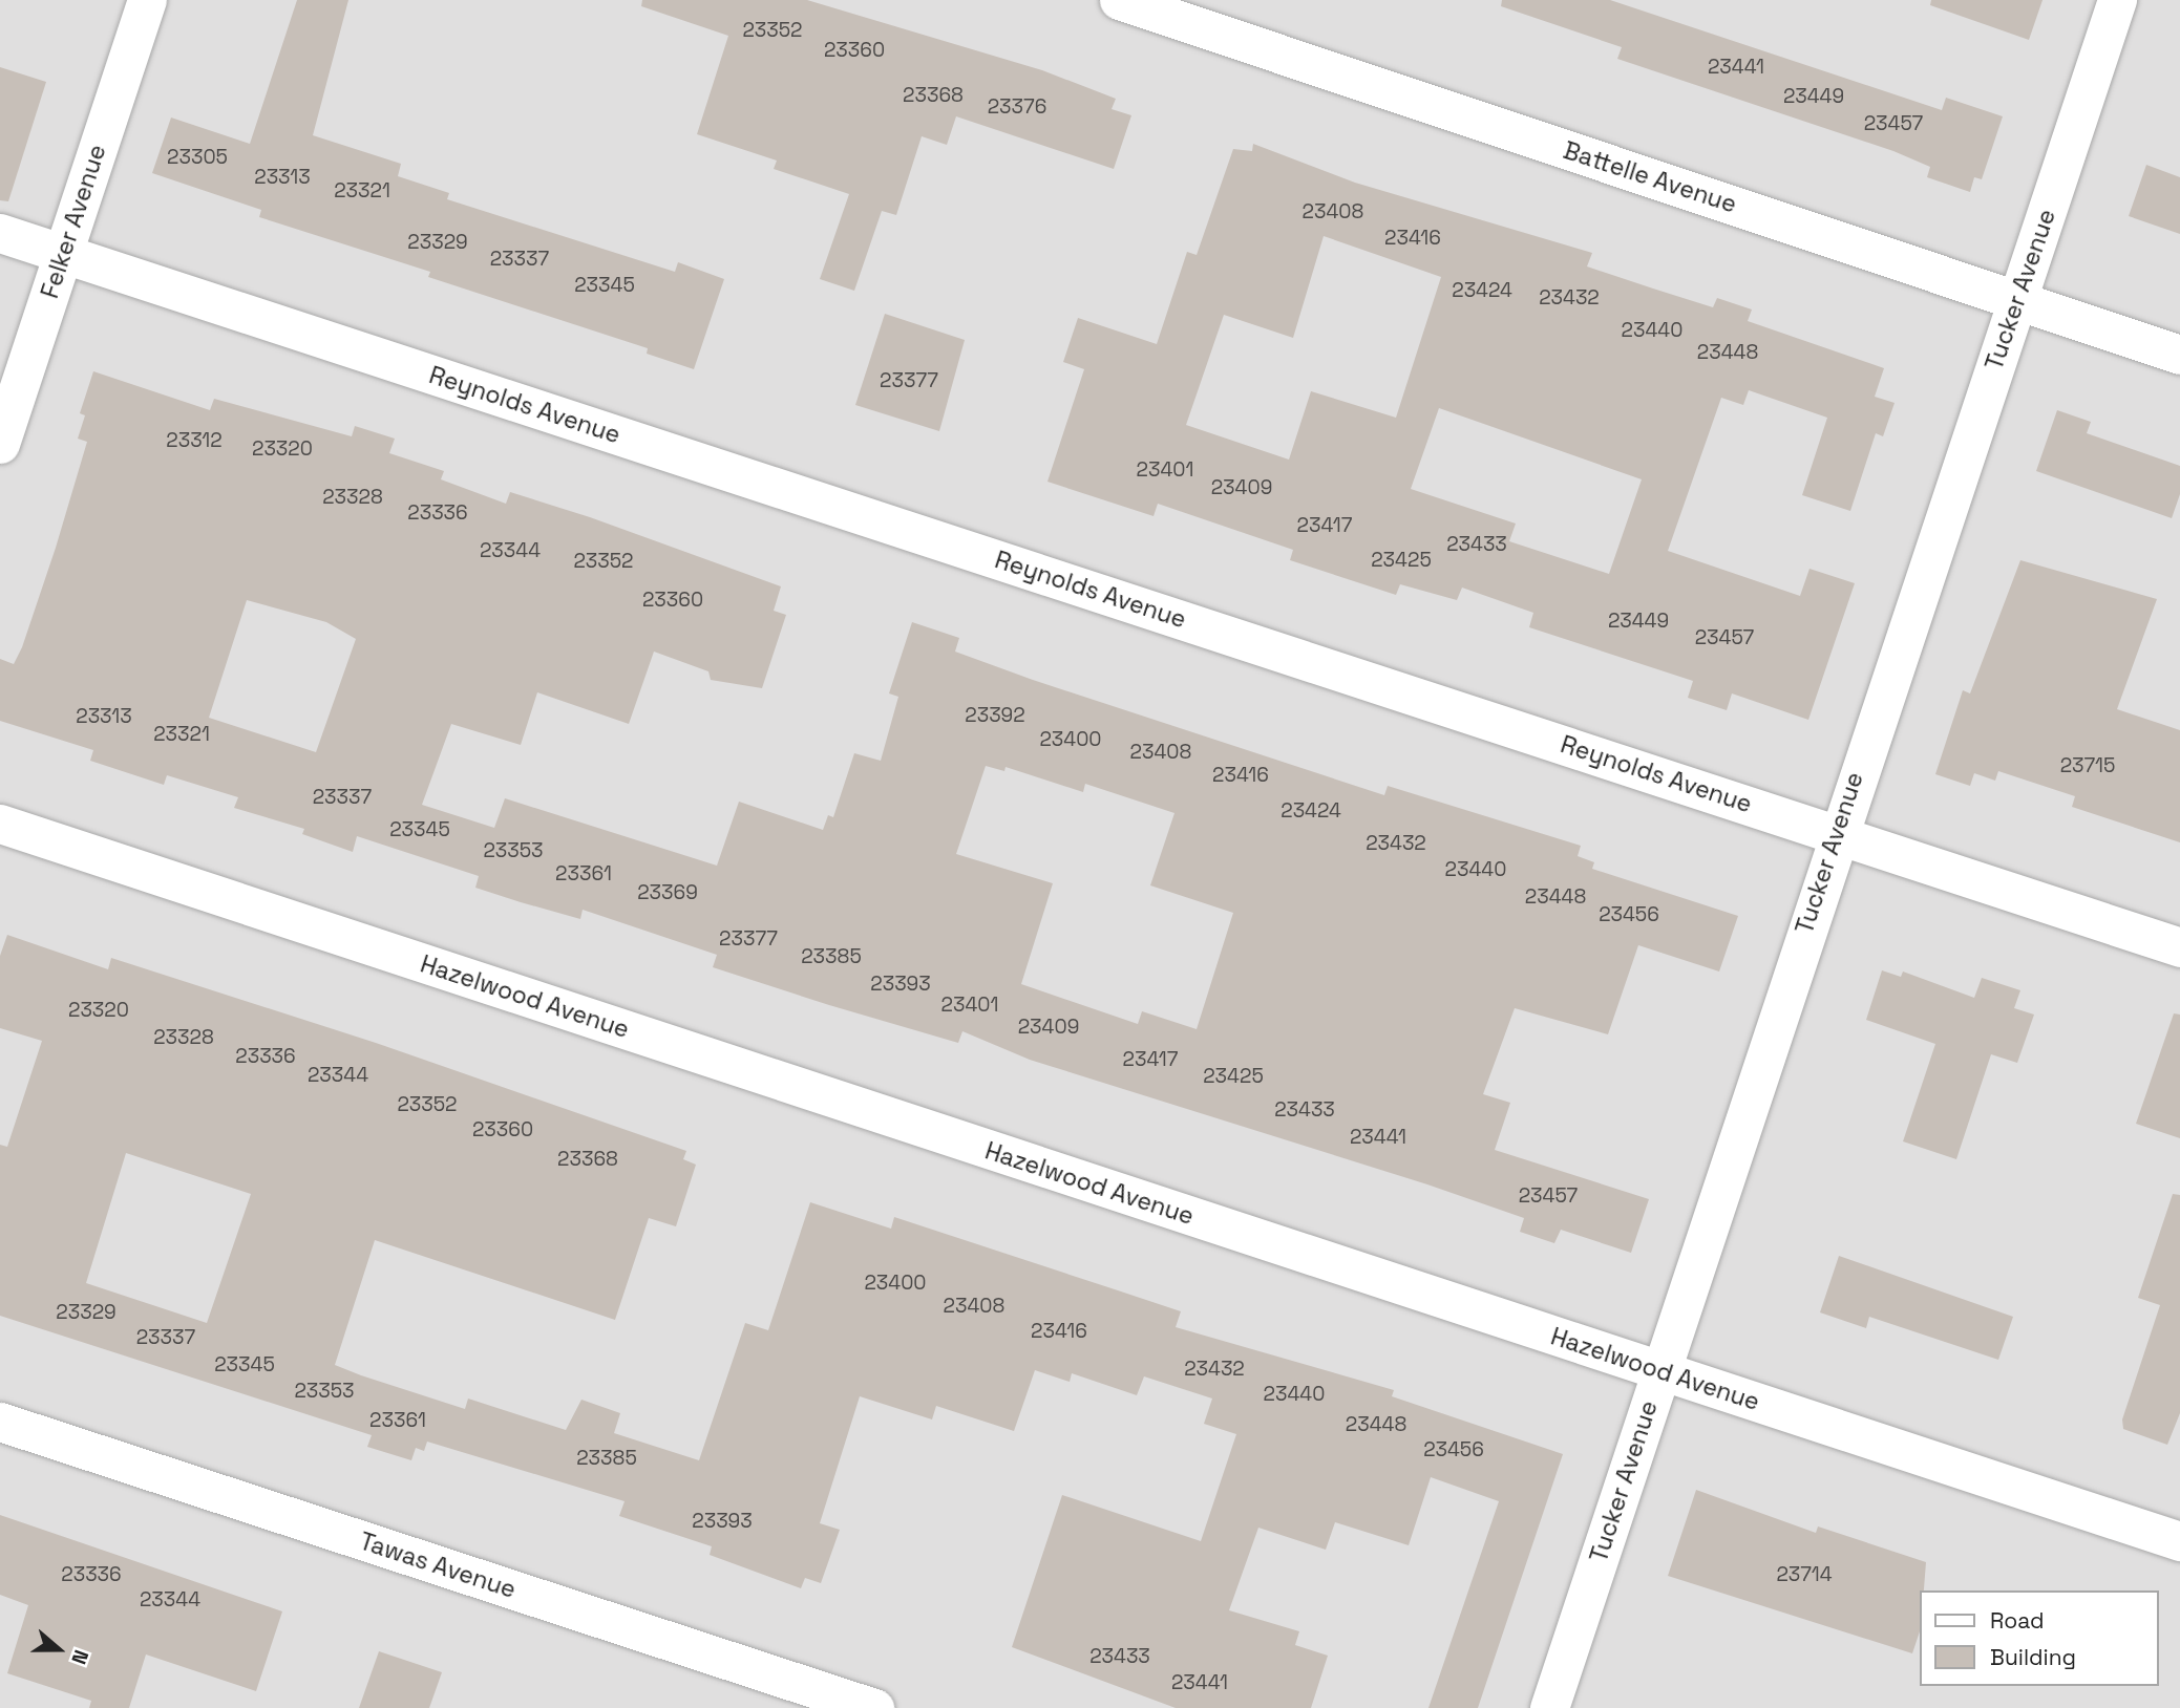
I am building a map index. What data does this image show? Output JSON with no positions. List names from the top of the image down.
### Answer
{
  "streets": {
    "street": [
      "Battelle Avenue",
      "Felker Avenue",
      "Tucker Avenue",
      "Reynolds Avenue",
      "Hazelwood Avenue",
      "Tawas Avenue"
    ]
  },
  "crossings": [
    ["Battelle Avenue", "Tucker Avenue"],
    ["Felker Avenue", "Reynolds Avenue"],
    ["Tucker Avenue", "Reynolds Avenue"],
    ["Tucker Avenue", "Hazelwood Avenue"]
  ],
  "house_numbers": [
    "23352",
    "23360",
    "23441",
    "23368",
    "23449",
    "23376",
    "23457",
    "23305",
    "23313",
    "23321",
    "23408",
    "23416",
    "23329",
    "23337",
    "23345",
    "23424",
    "23432",
    "23440",
    "23448",
    "23377",
    "23312",
    "23320",
    "23401",
    "23409",
    "23328",
    "23336",
    "23417",
    "23433",
    "23344",
    "23425",
    "23352",
    "23360",
    "23449",
    "23457",
    "23392",
    "23313",
    "23321",
    "23400",
    "23408",
    "23715",
    "23416",
    "23337",
    "23424",
    "23345",
    "23432",
    "23353",
    "23440",
    "23361",
    "23369",
    "23448",
    "23456",
    "23377",
    "23385",
    "23393",
    "23401",
    "23320",
    "23409",
    "23328",
    "23336",
    "23417",
    "23344",
    "23425",
    "23352",
    "23433",
    "23360",
    "23441",
    "23368",
    "23457",
    "23400",
    "23408",
    "23329",
    "23416",
    "23337",
    "23345",
    "23432",
    "23353",
    "23440",
    "23361",
    "23448",
    "23456",
    "23385",
    "23393",
    "23336",
    "23714",
    "23344",
    "23433",
    "23441"
  ],
  "legend": ["Road", "Building"],
  "north": "right"
}
